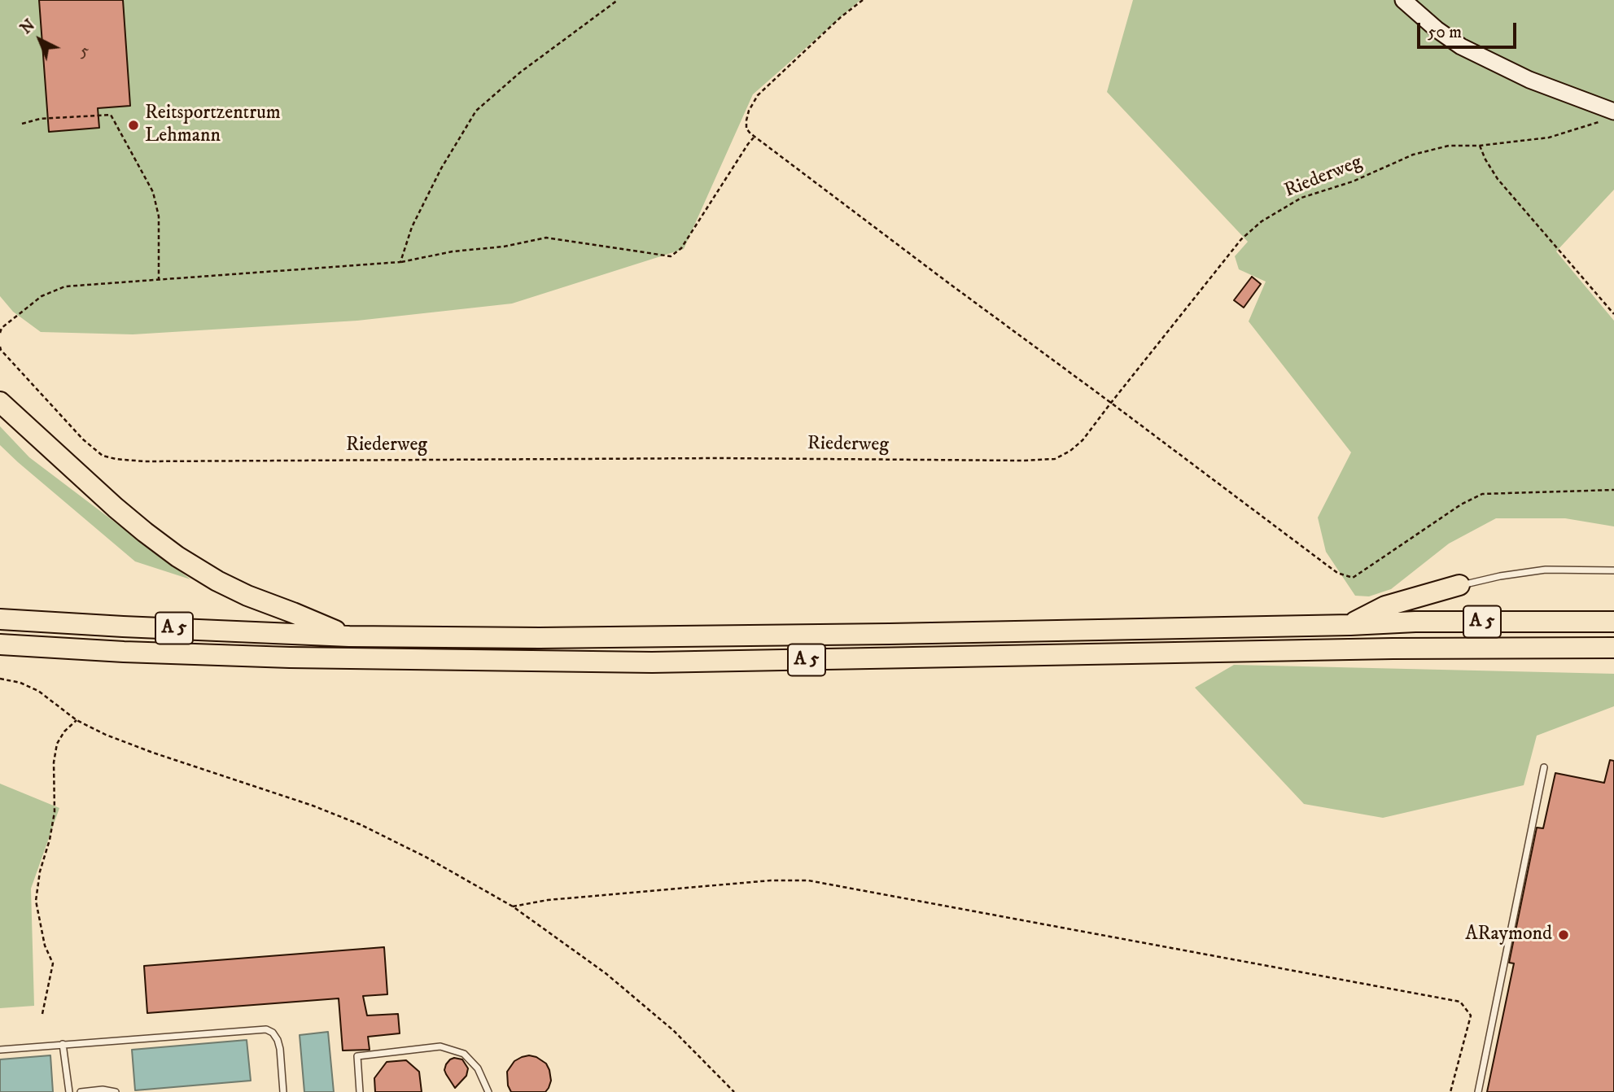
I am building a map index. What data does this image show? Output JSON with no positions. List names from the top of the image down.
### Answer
{
  "streets": {
    "highway": ["A 5"],
    "path": ["Riederweg"]
  },
  "places": ["Reitsportzentrum Lehmann", "ARaymond"],
  "house_numbers": ["5"],
  "scale_bar": "50 m",
  "north": "top left"
}
